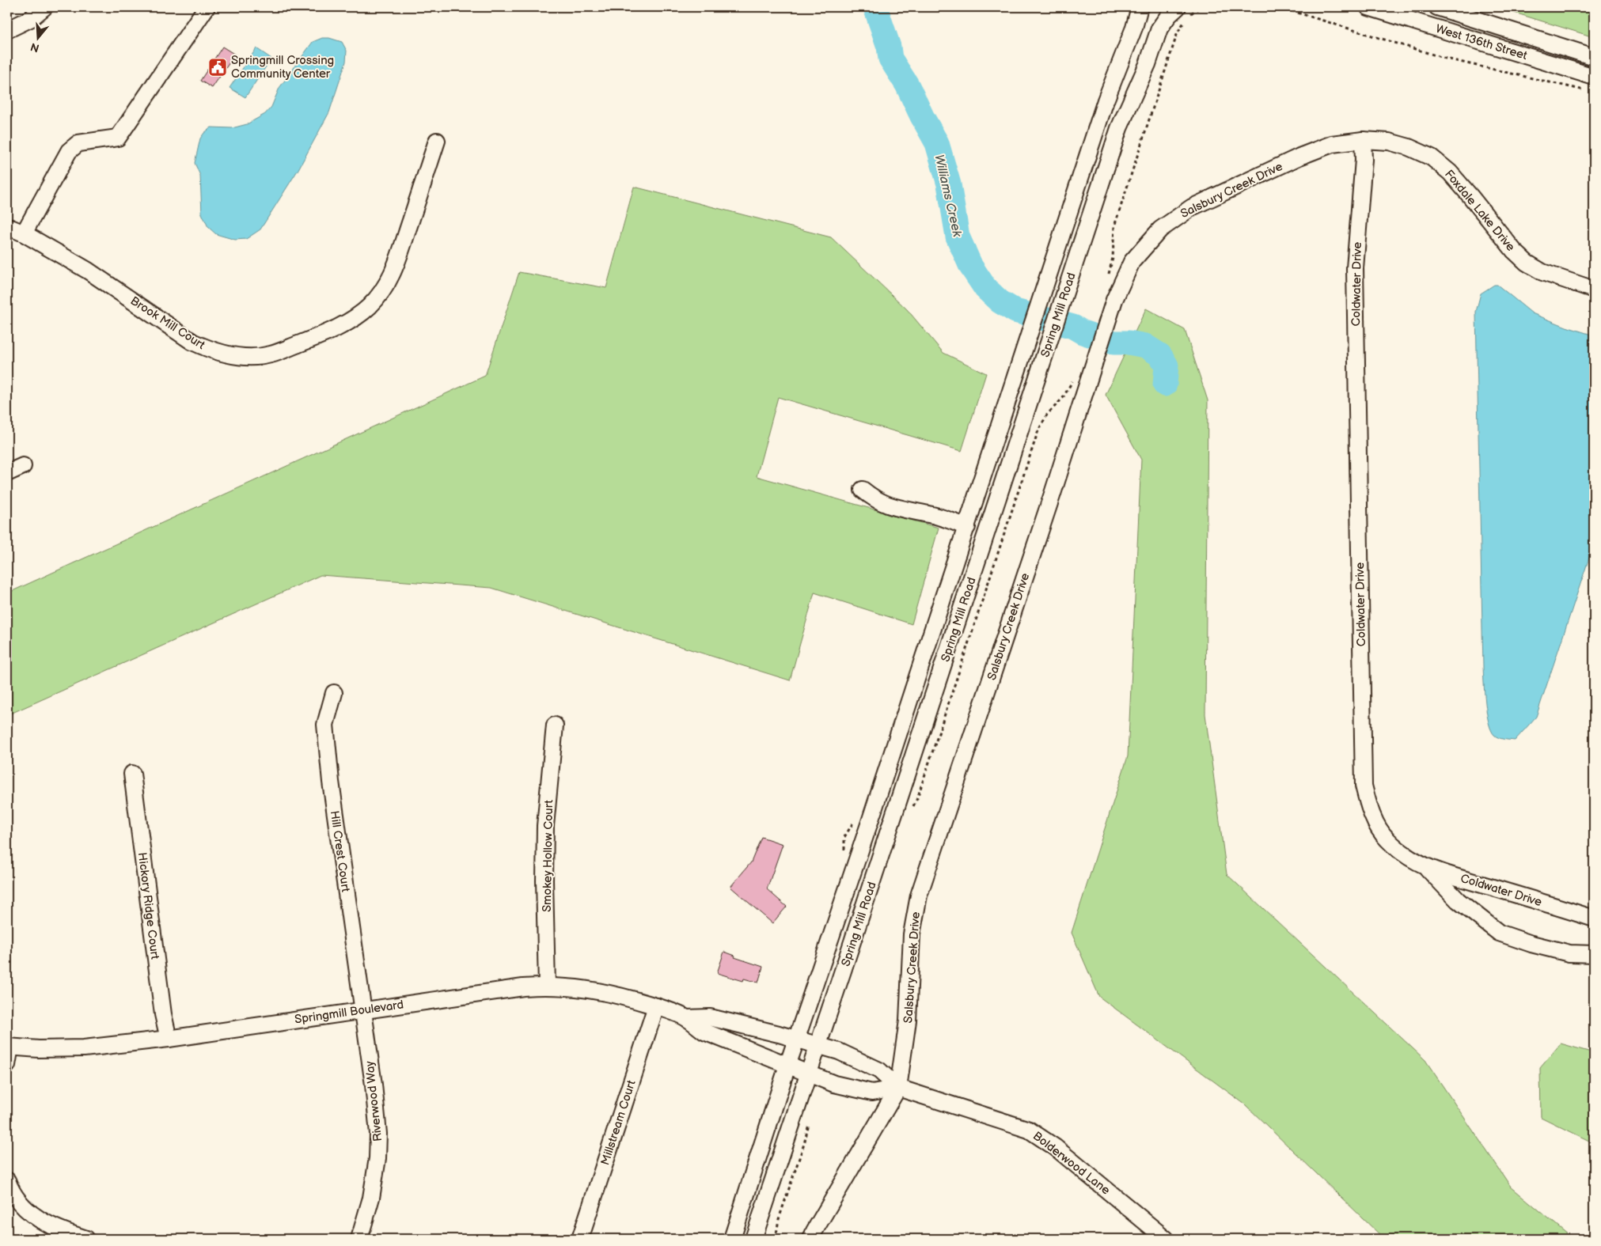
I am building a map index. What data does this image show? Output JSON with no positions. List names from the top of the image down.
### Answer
{
  "streets": {
    "street": [
      "West 136th Street",
      "Salsbury Creek Drive",
      "Foxdale Lake Drive",
      "Coldwater Drive",
      "Spring Mill Road",
      "Brook Mill Court",
      "Hill Crest Court",
      "Smokey Hollow Court",
      "Hickory Ridge Court",
      "Springmill Boulevard",
      "Riverwood Way",
      "Millstream Court",
      "Bolderwood Lane"
    ]
  },
  "crossings": [
    ["Salsbury Creek Drive", "Foxdale Lake Drive"],
    ["Salsbury Creek Drive", "Coldwater Drive"],
    ["Salsbury Creek Drive", "Bolderwood Lane"],
    ["Foxdale Lake Drive", "Coldwater Drive"],
    ["Spring Mill Road", "Springmill Boulevard"],
    ["Spring Mill Road", "Bolderwood Lane"],
    ["Hill Crest Court", "Springmill Boulevard"],
    ["Hill Crest Court", "Riverwood Way"],
    ["Smokey Hollow Court", "Springmill Boulevard"],
    ["Hickory Ridge Court", "Springmill Boulevard"],
    ["Springmill Boulevard", "Riverwood Way"],
    ["Springmill Boulevard", "Millstream Court"],
    ["Springmill Boulevard", "Bolderwood Lane"]
  ],
  "water": ["Williams Creek"],
  "places": {
    "public building": ["Springmill Crossing Community Center"]
  },
  "north": "bottom"
}
